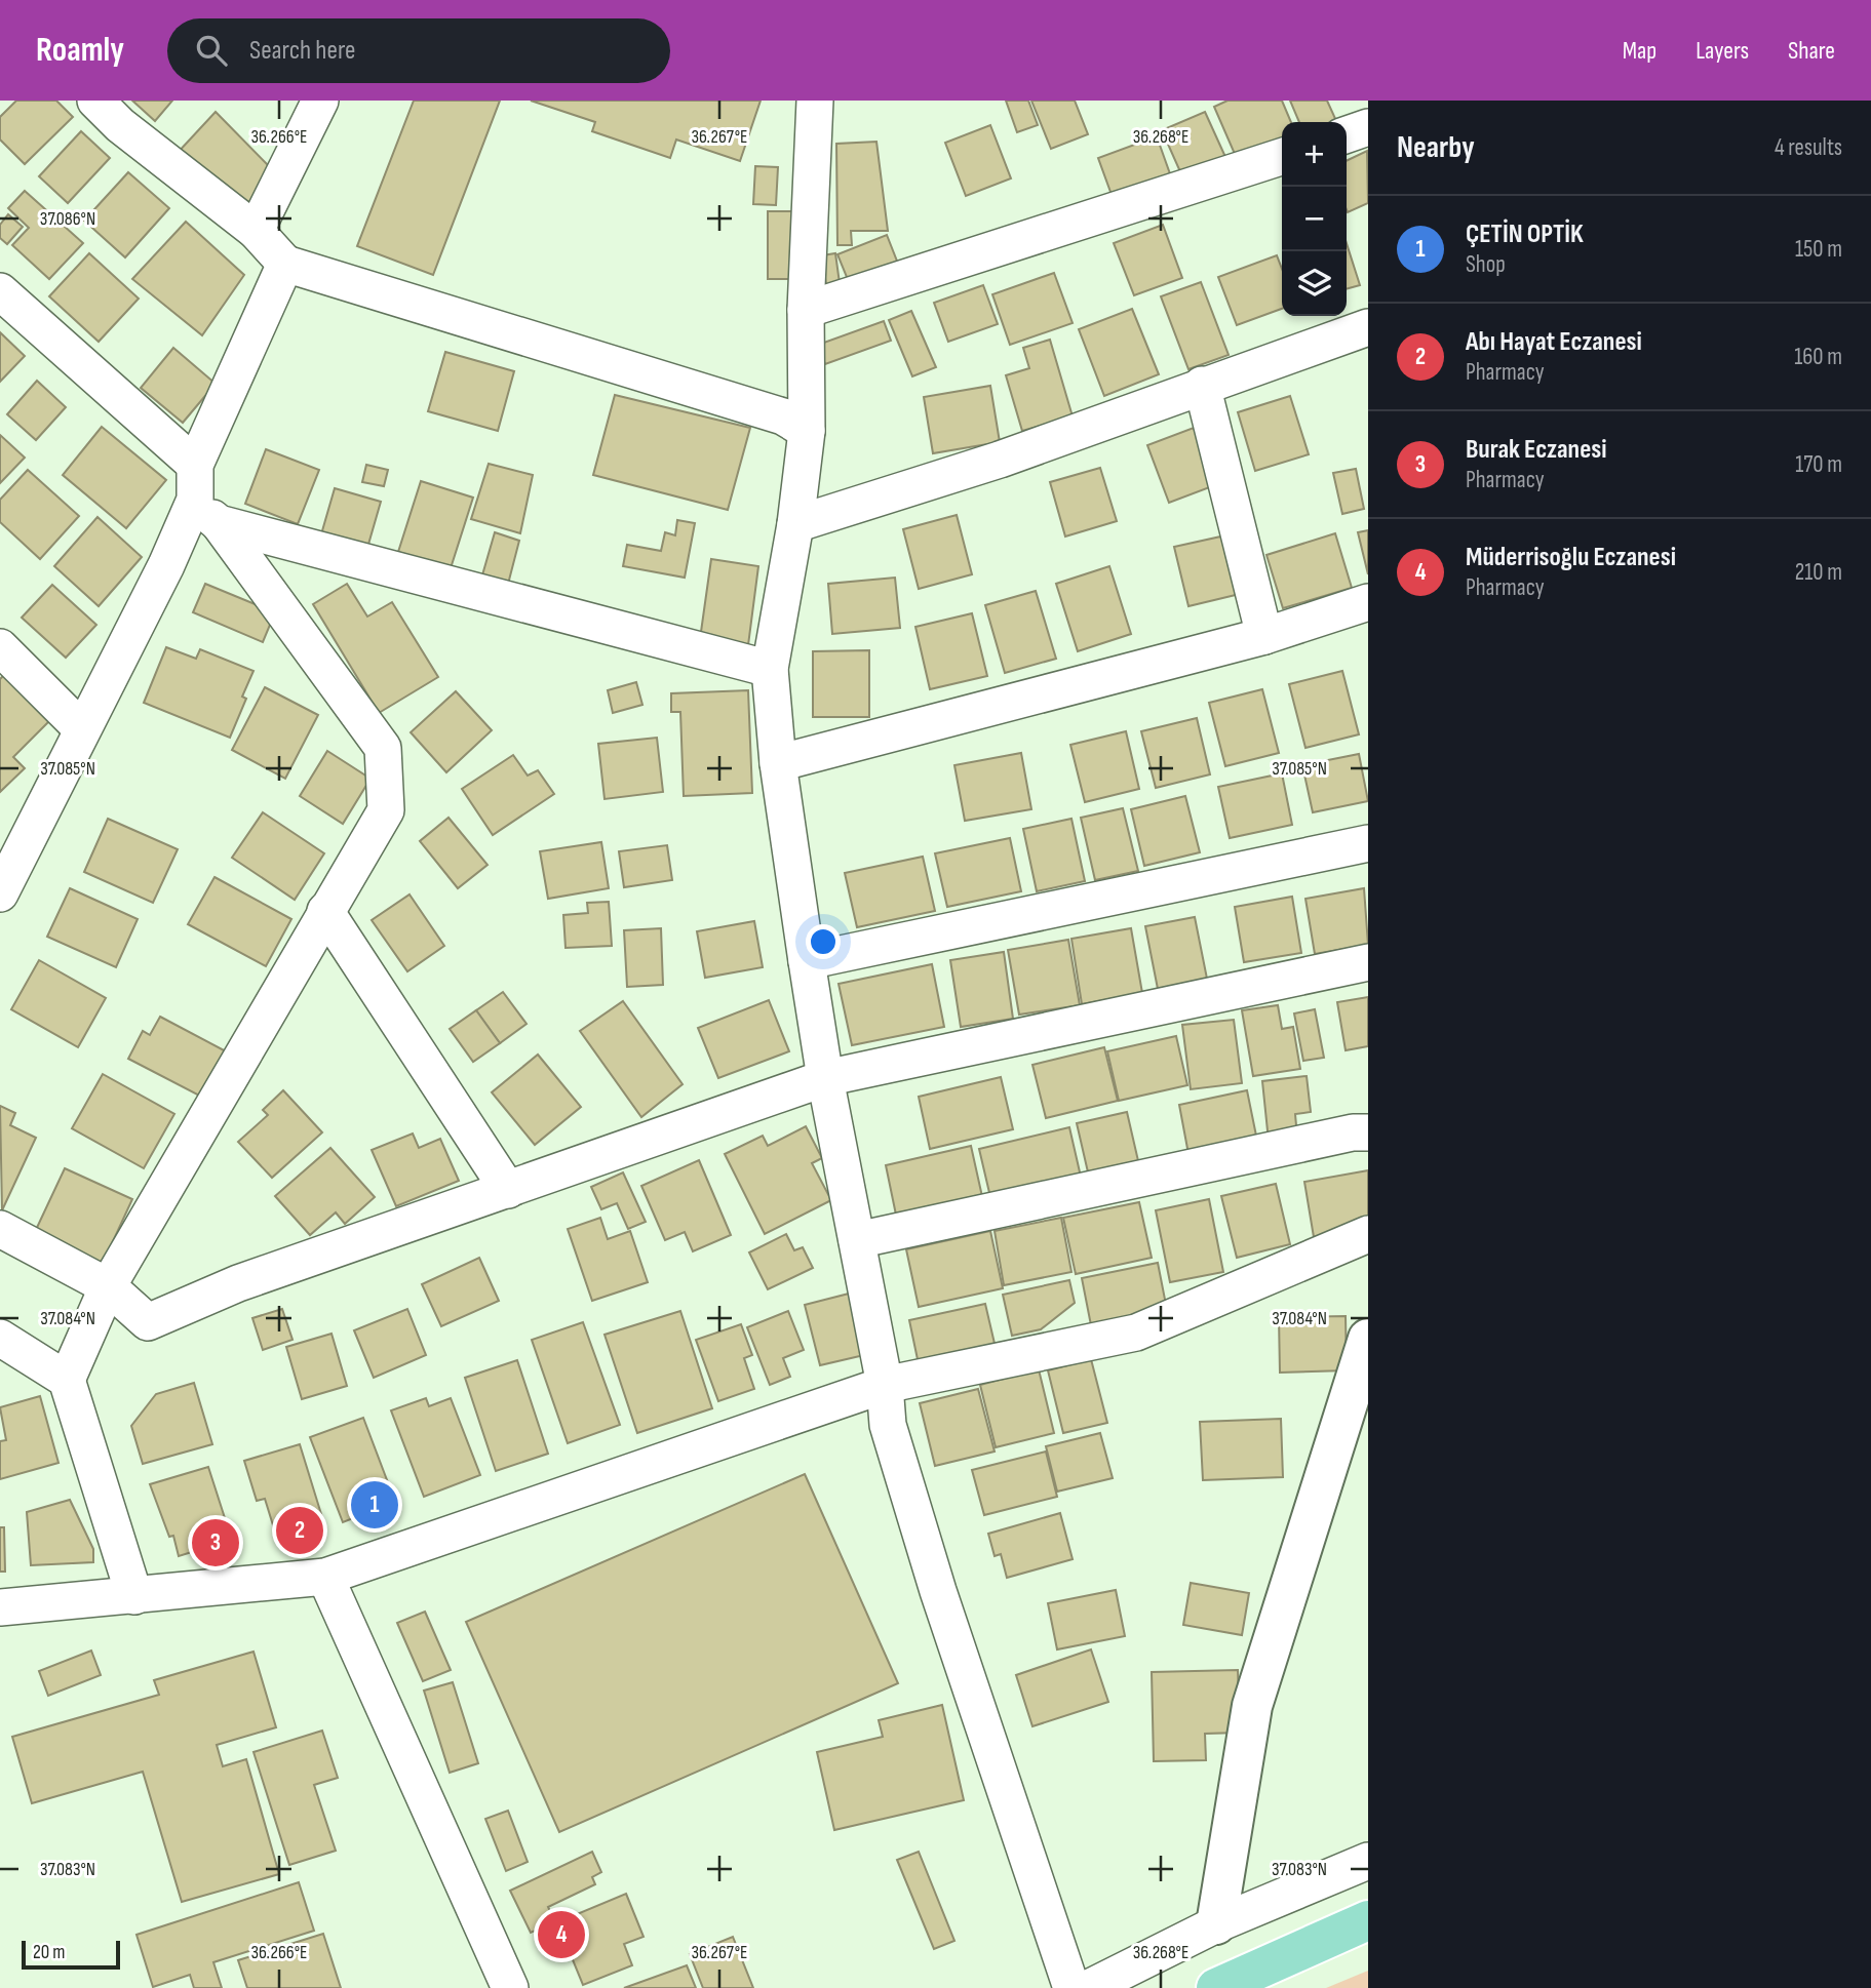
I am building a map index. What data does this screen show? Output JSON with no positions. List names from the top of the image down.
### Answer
{
  "scale_bar": "20 m",
  "page": {
    "header": "Roamly",
    "search": "Search here",
    "nav": ["Map", "Layers", "Share"],
    "heading": ["Nearby", "4 results"],
    "map_buttons": ["+", "−"],
    "list": [
      {
        "mark": "1",
        "name": "ÇETİN OPTİK",
        "note": "Shop",
        "value": "150 m"
      },
      {
        "mark": "2",
        "name": "Abı Hayat Eczanesi",
        "note": "Pharmacy",
        "value": "160 m"
      },
      {
        "mark": "3",
        "name": "Burak Eczanesi",
        "note": "Pharmacy",
        "value": "170 m"
      },
      {
        "mark": "4",
        "name": "Müderrisoğlu Eczanesi",
        "note": "Pharmacy",
        "value": "210 m"
      }
    ],
    "pins": [
      "1",
      "2",
      "3",
      "4"
    ],
    "scale": "20 m"
  },
  "coordinates": [
    "36.266°E",
    "36.267°E",
    "36.268°E",
    "37.086°N",
    "37.085°N",
    "37.084°N",
    "37.083°N"
  ]
}
